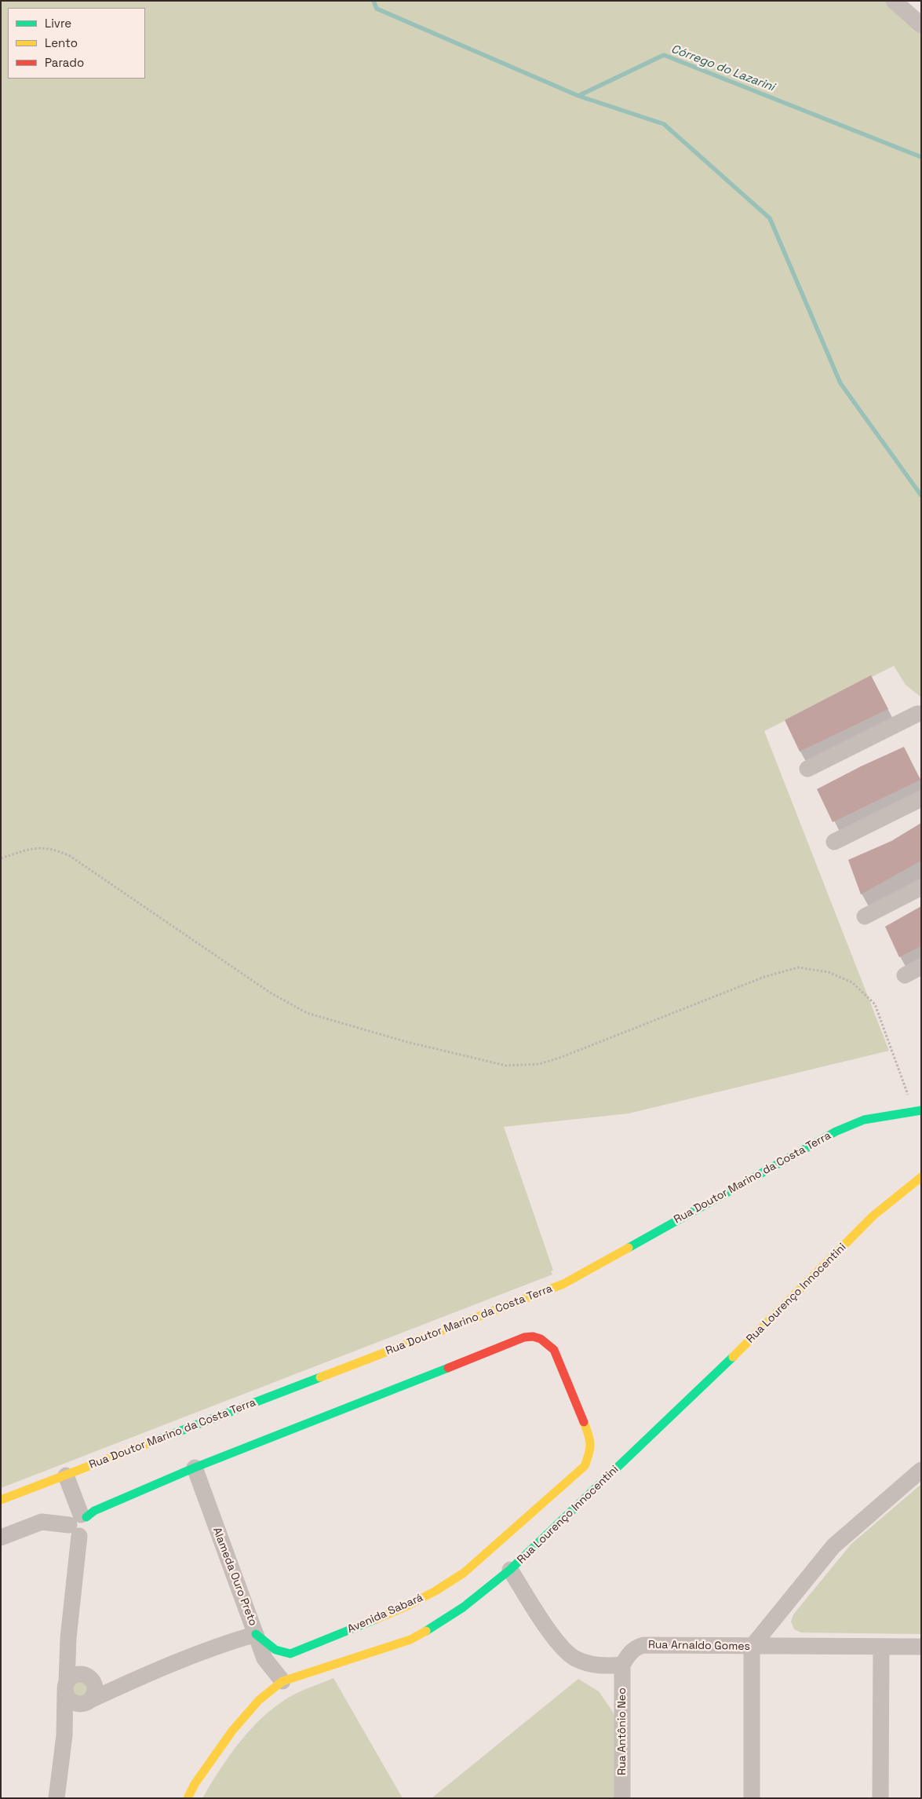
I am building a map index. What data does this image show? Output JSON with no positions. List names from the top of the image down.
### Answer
{
  "streets": {
    "main road": ["Rua Doutor Marino da Costa Terra", "Rua Lourenço Innocentini", "Avenida Sabará"],
    "street": ["Alameda Ouro Preto", "Rua Arnaldo Gomes", "Rua Antônio Neo"]
  },
  "crossings": [
    ["Rua Lourenço Innocentini", "Alameda Ouro Preto"],
    ["Alameda Ouro Preto", "Avenida Sabará"],
    ["Rua Arnaldo Gomes", "Rua Antônio Neo"]
  ],
  "water": ["Córrego do Lazarini"],
  "legend": ["Livre", "Lento", "Parado"]
}
